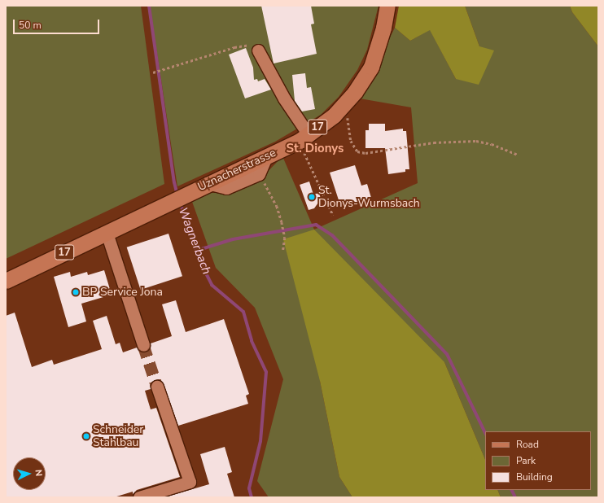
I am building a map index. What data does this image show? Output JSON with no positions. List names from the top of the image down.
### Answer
{
  "streets": {
    "main road": ["17", "Uznacherstrasse"]
  },
  "districts": ["St. Dionys"],
  "water": ["Wagnerbach"],
  "places": ["St. Dionys-Wurmsbach", "BP Service Jona", "Schneider Stahlbau"],
  "legend": ["Road", "Park", "Building"],
  "scale_bar": "50 m",
  "north": "right"
}
